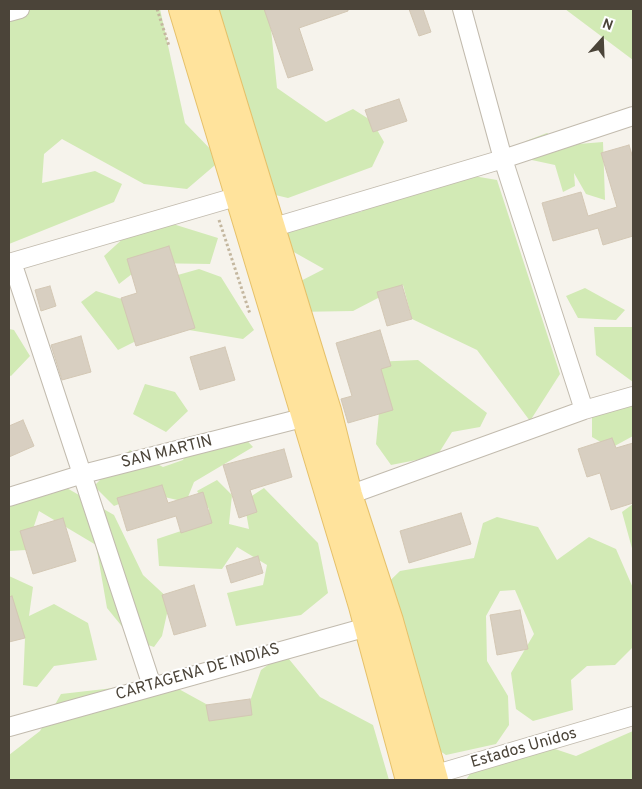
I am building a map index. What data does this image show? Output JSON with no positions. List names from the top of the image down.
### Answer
{
  "streets": {
    "street": ["SAN MARTIN", "CARTAGENA DE INDIAS", "Estados Unidos"]
  },
  "north": "top"
}
